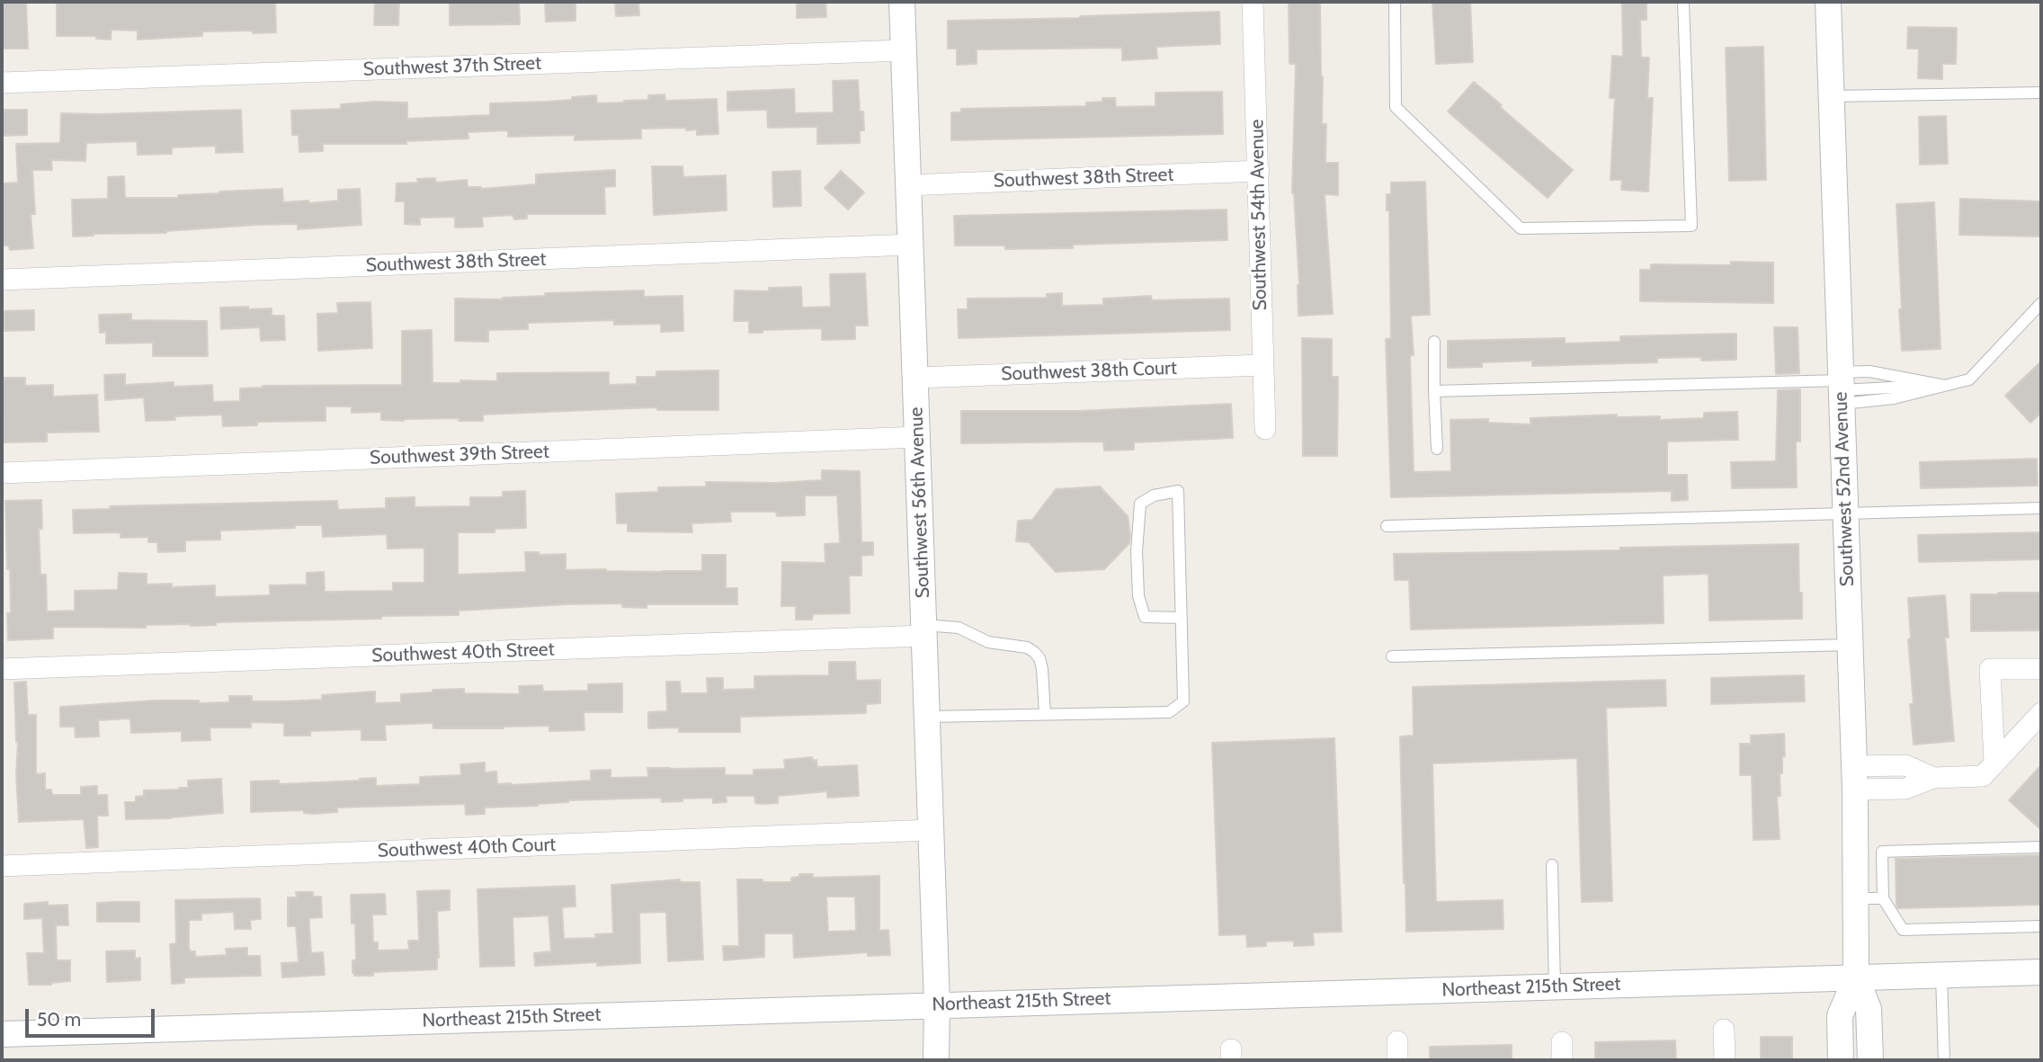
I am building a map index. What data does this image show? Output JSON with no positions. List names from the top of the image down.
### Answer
{
  "streets": {
    "street": [
      "Southwest 37th Street",
      "Southwest 38th Street",
      "Southwest 54th Avenue",
      "Southwest 38th Court",
      "Southwest 39th Street",
      "Southwest 52nd Avenue",
      "Southwest 56th Avenue",
      "Southwest 40th Street",
      "Southwest 40th Court",
      "Northeast 215th Street"
    ]
  },
  "crossings": [
    ["Southwest 37th Street", "Southwest 56th Avenue"],
    ["Southwest 38th Street", "Southwest 54th Avenue"],
    ["Southwest 38th Street", "Southwest 56th Avenue"],
    ["Southwest 54th Avenue", "Southwest 38th Court"],
    ["Southwest 38th Court", "Southwest 56th Avenue"],
    ["Southwest 39th Street", "Southwest 56th Avenue"],
    ["Southwest 52nd Avenue", "Northeast 215th Street"],
    ["Southwest 56th Avenue", "Southwest 40th Street"],
    ["Southwest 56th Avenue", "Southwest 40th Court"],
    ["Southwest 56th Avenue", "Northeast 215th Street"]
  ],
  "scale_bar": "50 m"
}
